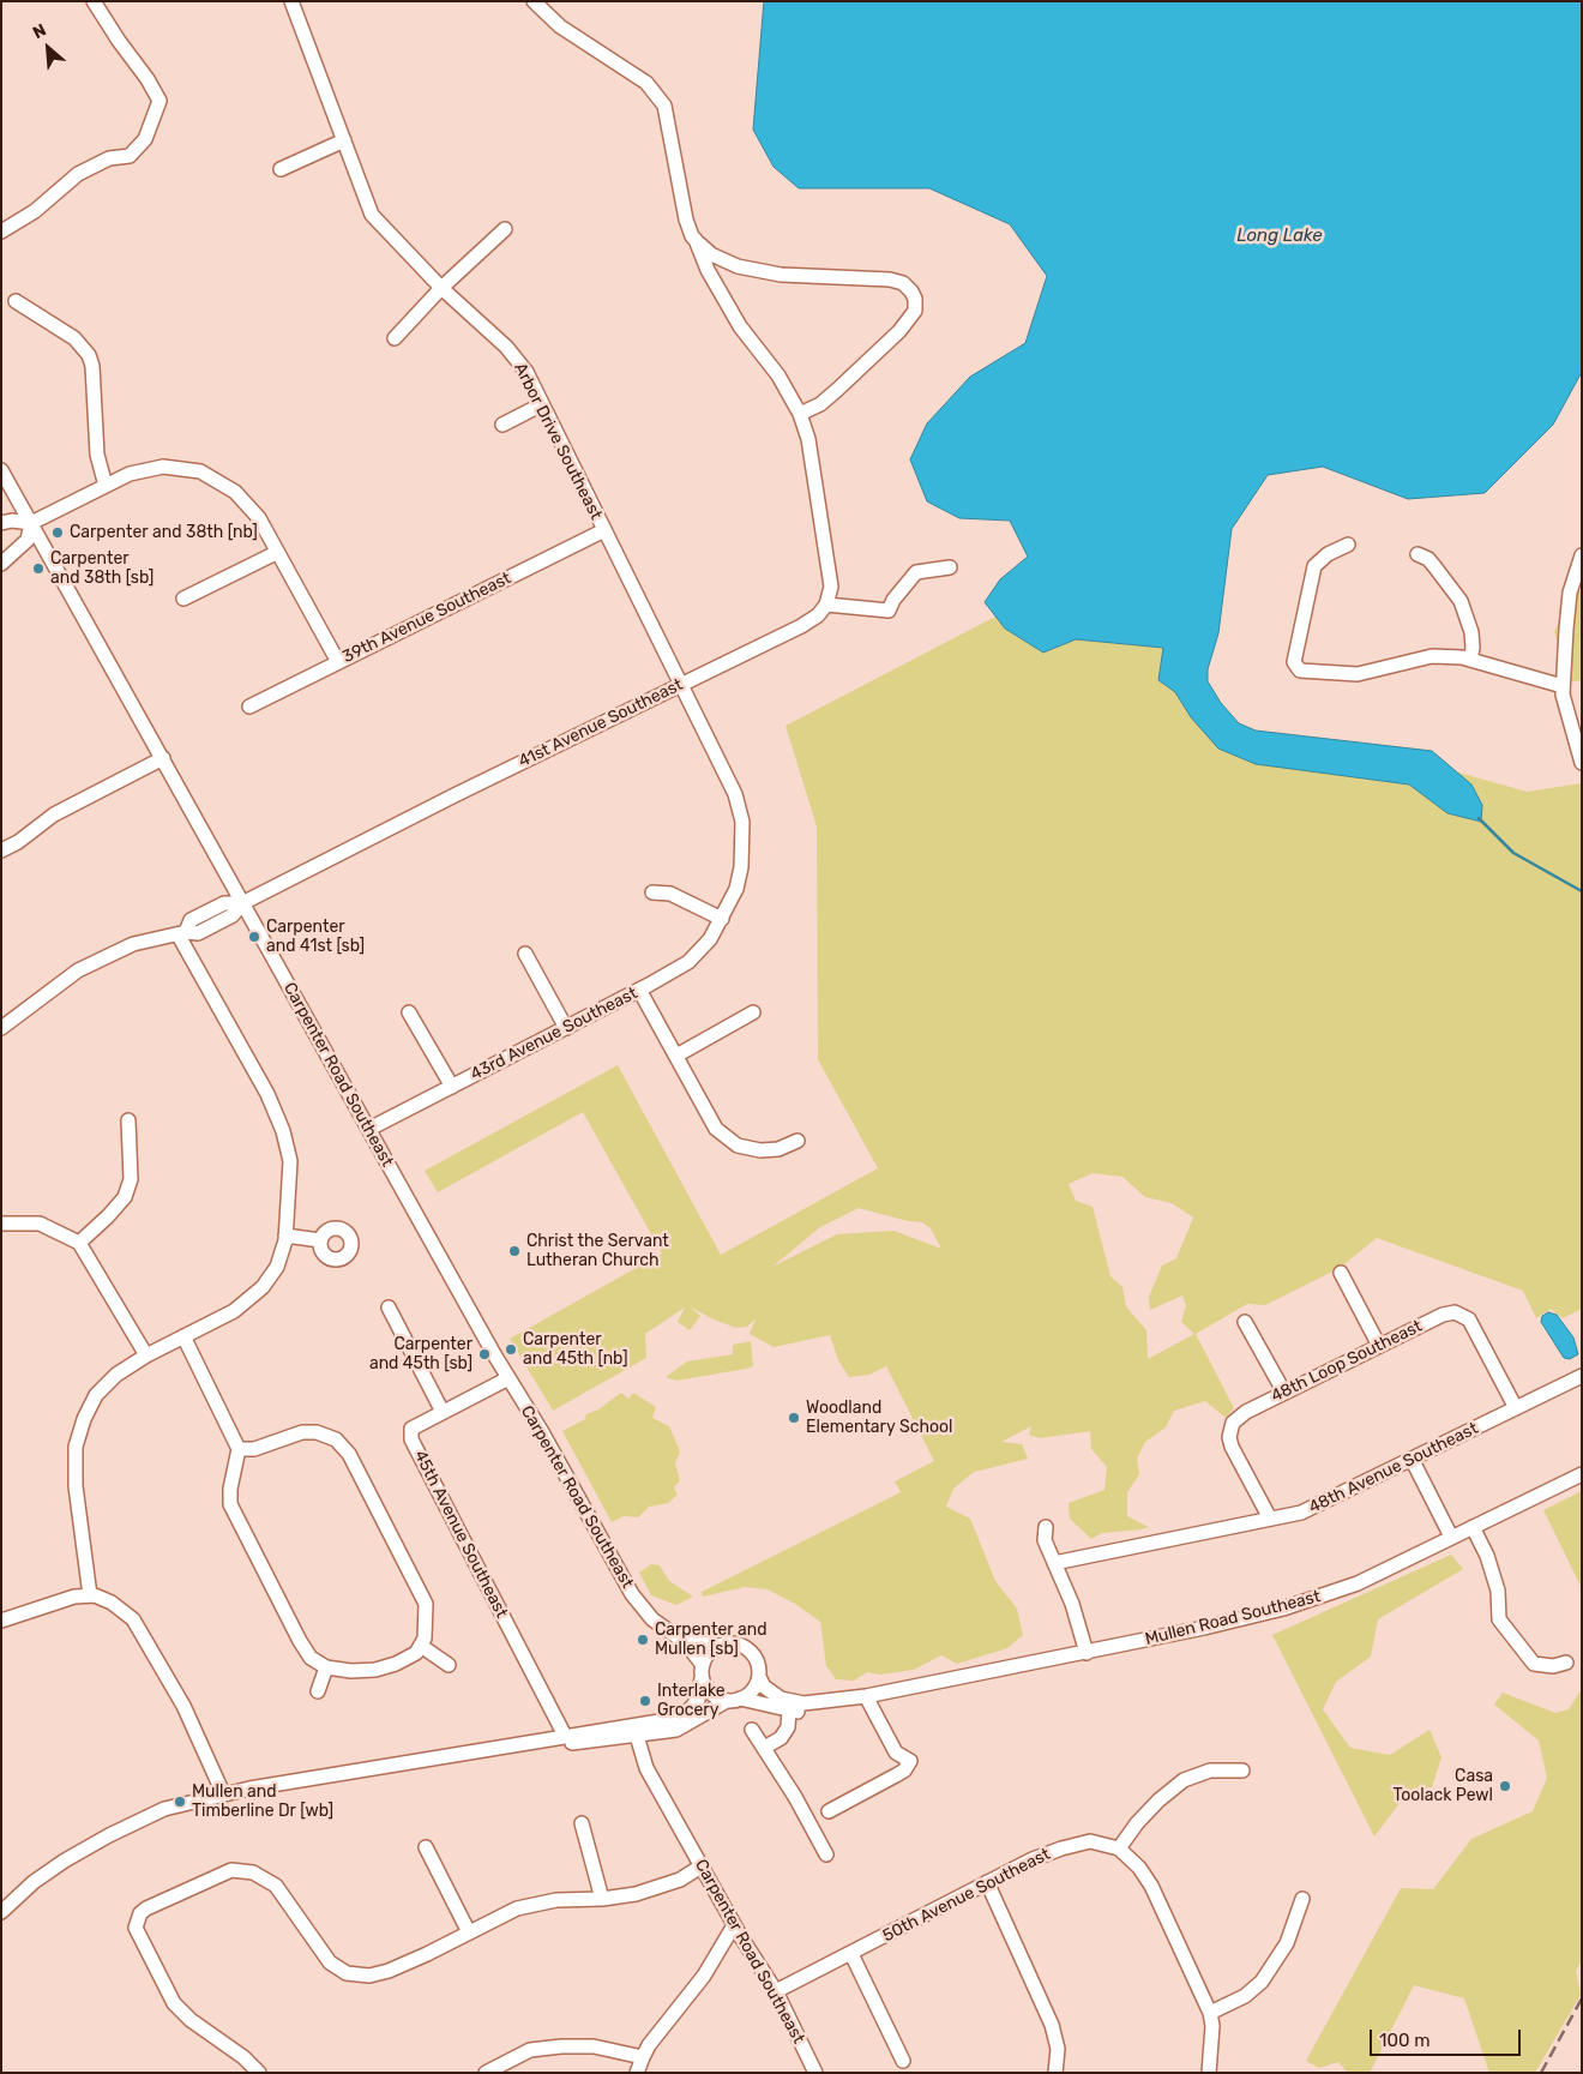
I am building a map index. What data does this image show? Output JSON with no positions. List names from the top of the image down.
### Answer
{
  "streets": {
    "street": [
      "Arbor Drive Southeast",
      "39th Avenue Southeast",
      "41st Avenue Southeast",
      "43rd Avenue Southeast",
      "Carpenter Road Southeast",
      "48th Loop Southeast",
      "48th Avenue Southeast",
      "45th Avenue Southeast",
      "Mullen Road Southeast",
      "50th Avenue Southeast"
    ]
  },
  "crossings": [
    ["Arbor Drive Southeast", "39th Avenue Southeast"],
    ["Arbor Drive Southeast", "41st Avenue Southeast"],
    ["Arbor Drive Southeast", "43rd Avenue Southeast"],
    ["41st Avenue Southeast", "Carpenter Road Southeast"],
    ["43rd Avenue Southeast", "Carpenter Road Southeast"],
    ["Carpenter Road Southeast", "45th Avenue Southeast"],
    ["Carpenter Road Southeast", "Mullen Road Southeast"],
    ["Carpenter Road Southeast", "50th Avenue Southeast"],
    ["48th Loop Southeast", "48th Avenue Southeast"]
  ],
  "water": ["Long Lake"],
  "places": [
    "Carpenter and 38th [nb]",
    "Carpenter and 38th [sb]",
    "Carpenter and 41st [sb]",
    "Christ the Servant Lutheran Church",
    "Carpenter and 45th [nb]",
    "Carpenter and 45th [sb]",
    "Woodland Elementary School",
    "Carpenter and Mullen [sb]",
    "Interlake Grocery",
    "Casa Toolack Pewl",
    "Mullen and Timberline Dr [wb]"
  ],
  "scale_bar": "100 m",
  "north": "top left"
}
